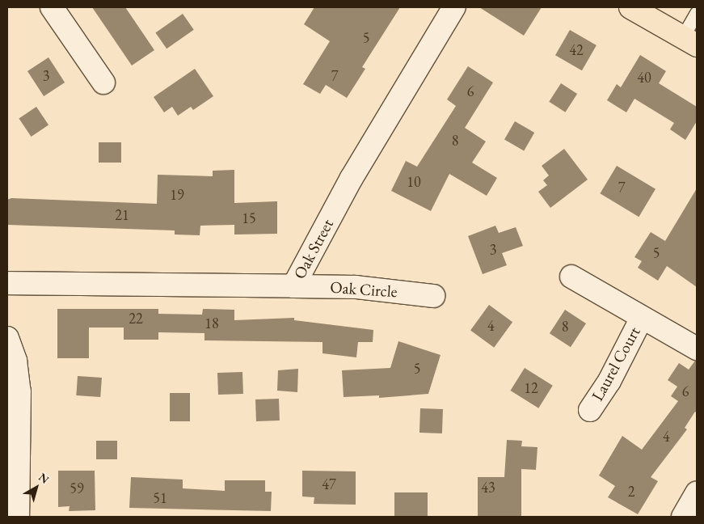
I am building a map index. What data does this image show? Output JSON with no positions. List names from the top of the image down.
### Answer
{
  "streets": {
    "street": ["Oak Street", "Oak Circle", "Laurel Court"]
  },
  "crossings": [
    ["Oak Street", "Oak Circle"]
  ],
  "house_numbers": [
    "5",
    "42",
    "3",
    "7",
    "40",
    "6",
    "8",
    "10",
    "7",
    "19",
    "21",
    "15",
    "3",
    "5",
    "22",
    "18",
    "4",
    "8",
    "5",
    "12",
    "6",
    "4",
    "47",
    "43",
    "59",
    "2",
    "51"
  ],
  "north": "top right"
}
